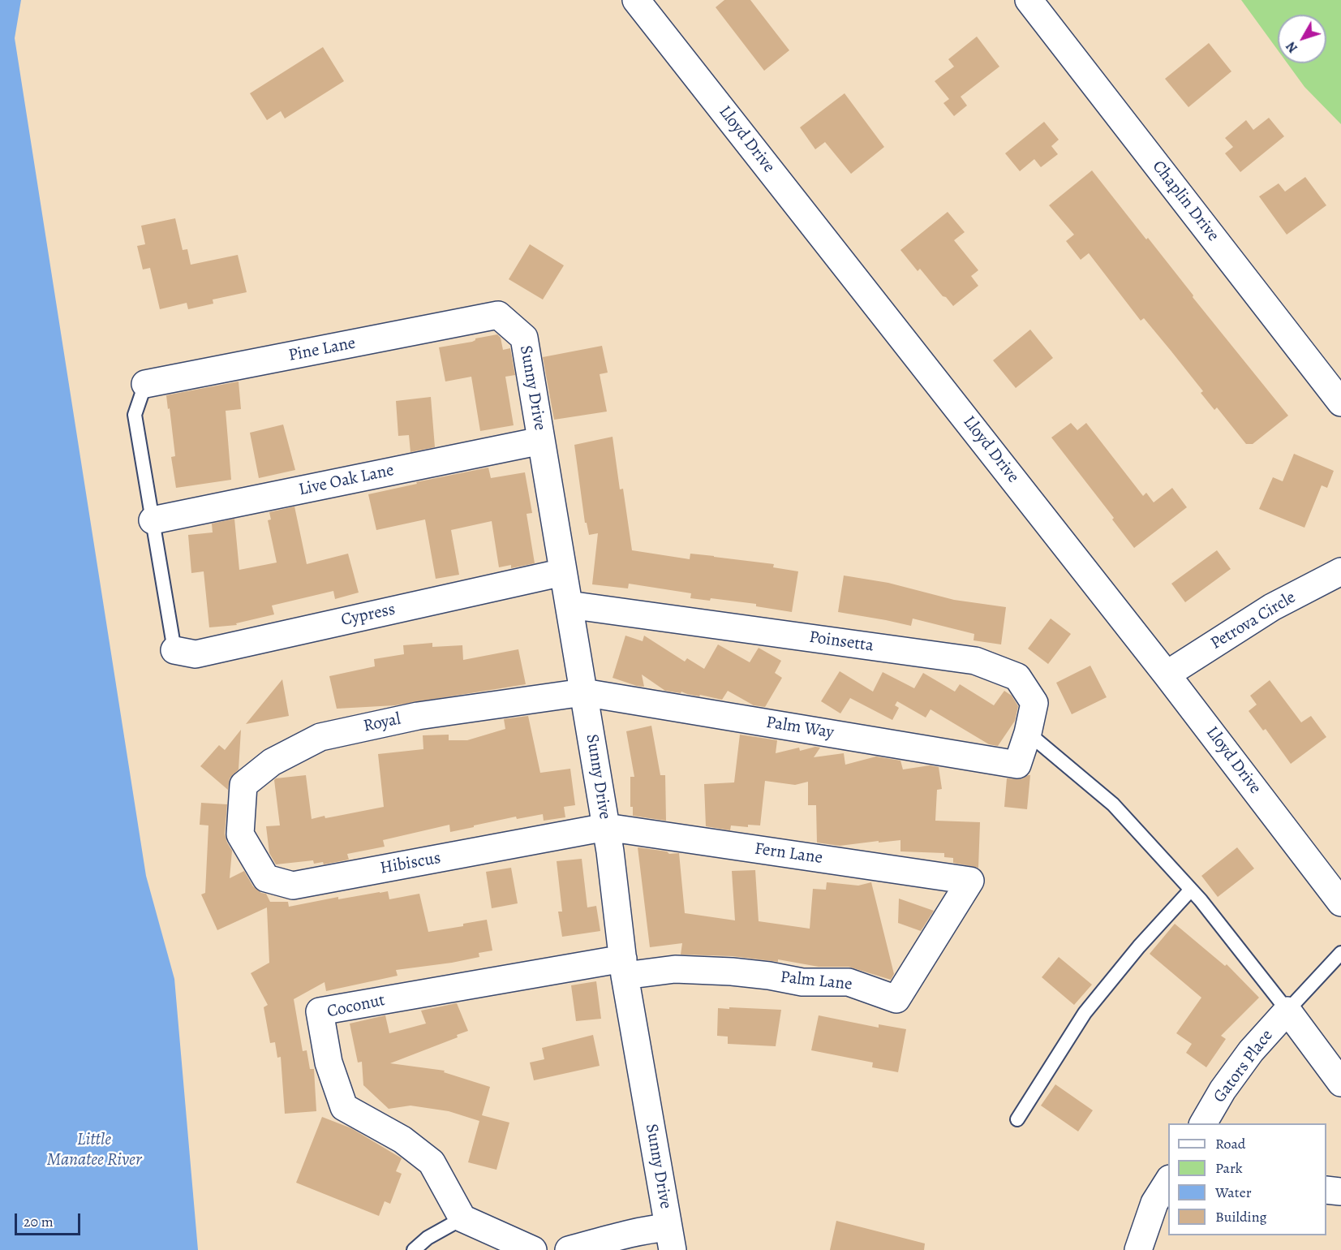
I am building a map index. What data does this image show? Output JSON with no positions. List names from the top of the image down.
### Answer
{
  "streets": {
    "street": [
      "Lloyd Drive",
      "Chaplin Drive",
      "Pine Lane",
      "Sunny Drive",
      "Live Oak Lane",
      "Cypress",
      "Petrova Circle",
      "Poinsetta",
      "Royal",
      "Palm Way",
      "Fern Lane",
      "Hibiscus",
      "Palm Lane",
      "Coconut",
      "Gators Place"
    ]
  },
  "crossings": [
    ["Lloyd Drive", "Petrova Circle"],
    ["Pine Lane", "Sunny Drive"],
    ["Sunny Drive", "Live Oak Lane"],
    ["Sunny Drive", "Cypress"],
    ["Sunny Drive", "Poinsetta"],
    ["Sunny Drive", "Royal"],
    ["Sunny Drive", "Palm Way"],
    ["Sunny Drive", "Fern Lane"],
    ["Sunny Drive", "Hibiscus"],
    ["Sunny Drive", "Palm Lane"],
    ["Sunny Drive", "Coconut"],
    ["Poinsetta", "Palm Way"],
    ["Royal", "Palm Way"],
    ["Royal", "Hibiscus"],
    ["Fern Lane", "Hibiscus"],
    ["Fern Lane", "Palm Lane"],
    ["Palm Lane", "Coconut"]
  ],
  "water": ["Little Manatee River"],
  "legend": [
    "Road",
    "Park",
    "Water",
    "Building"
  ],
  "scale_bar": "20 m",
  "north": "bottom left"
}
